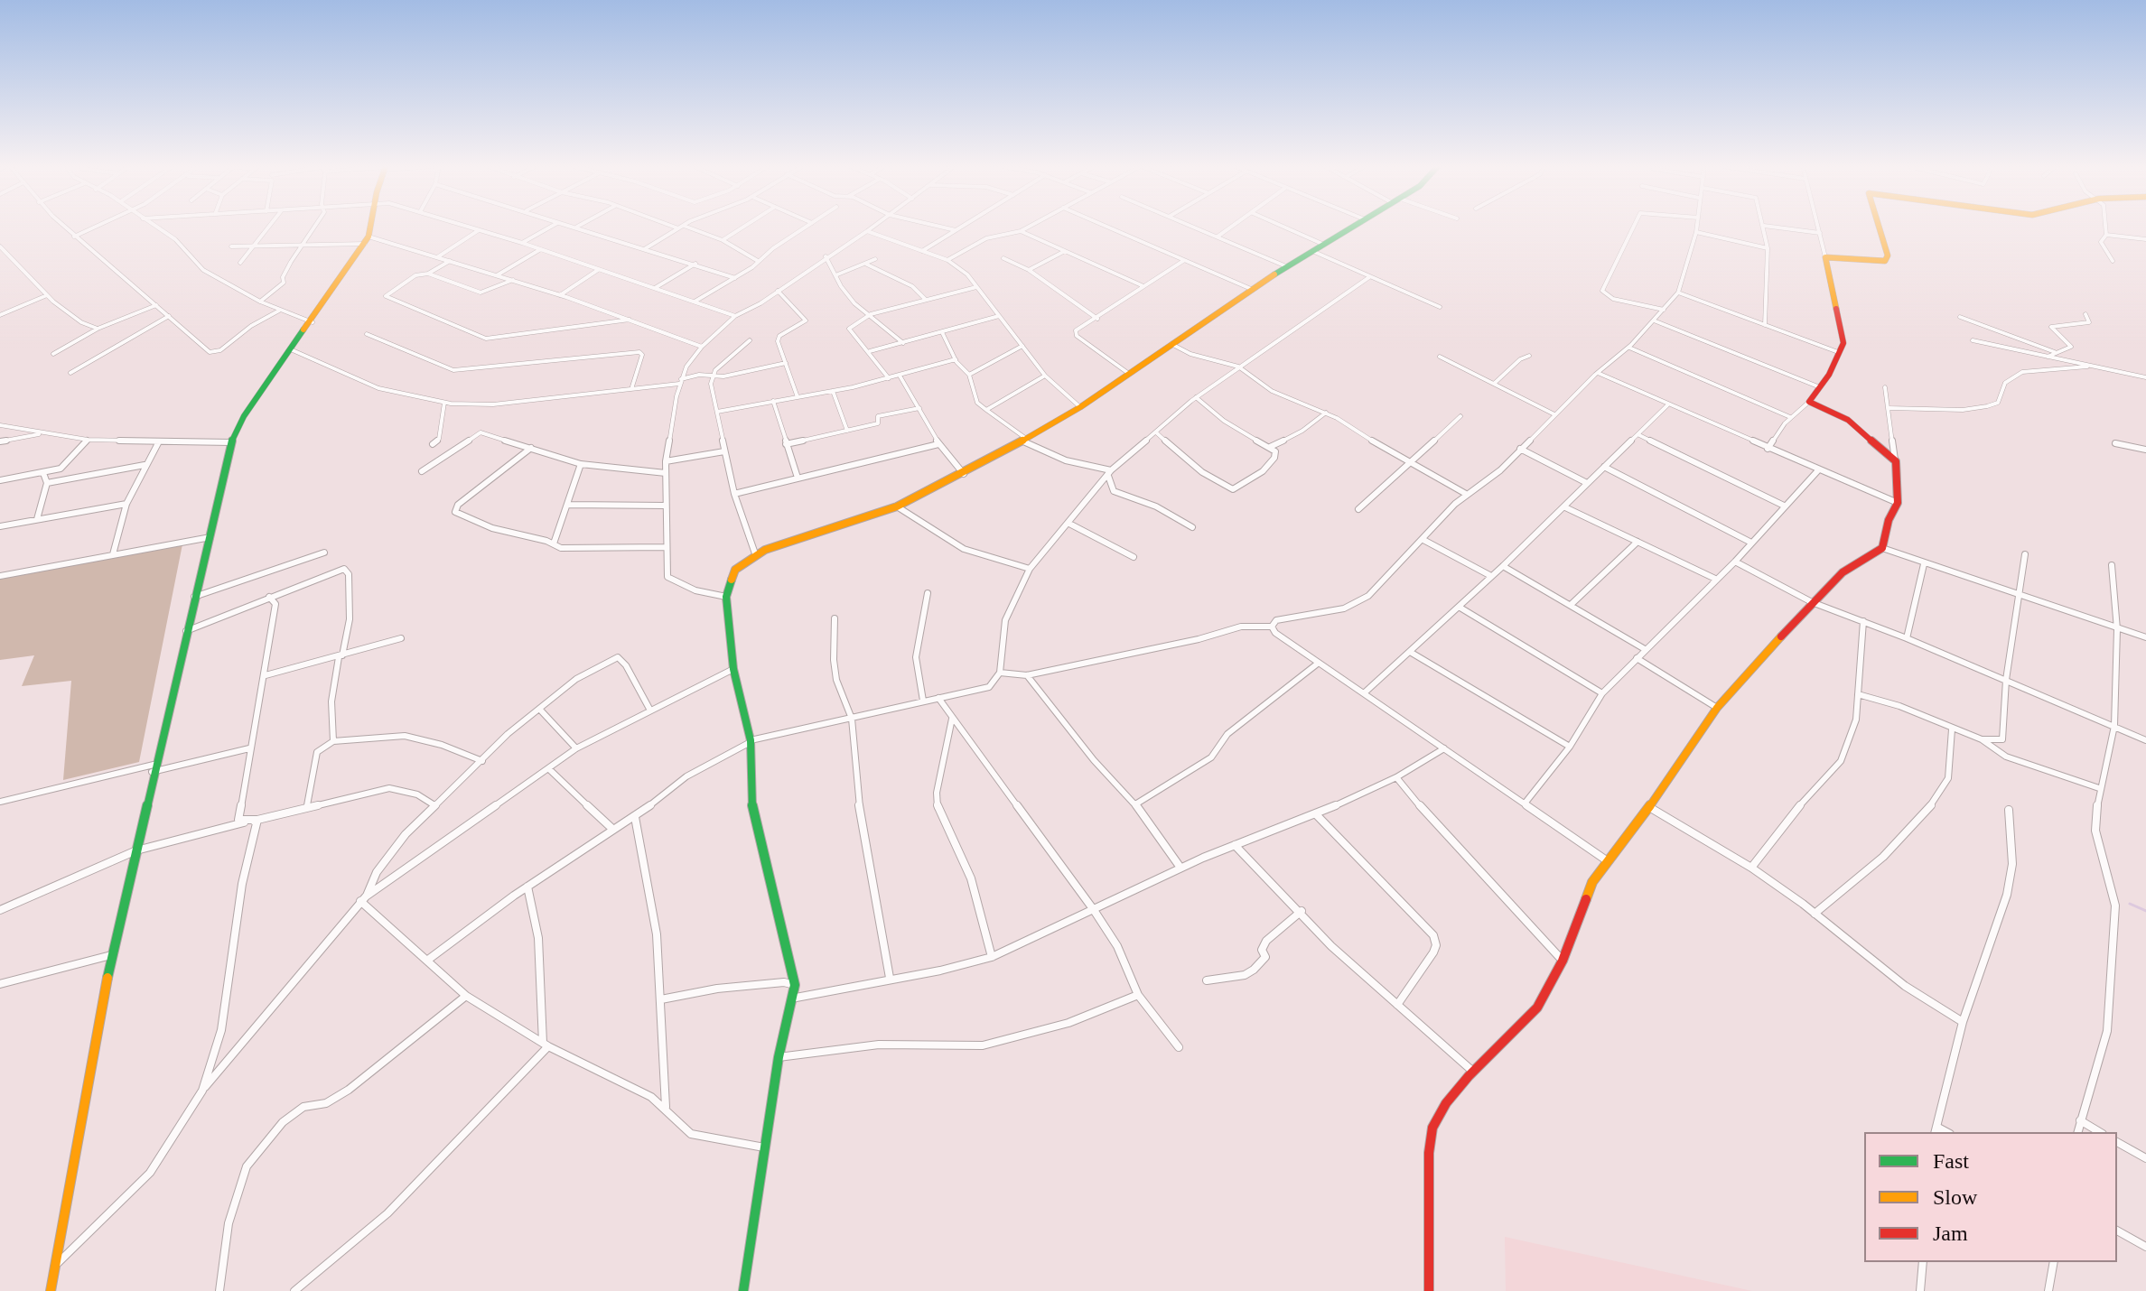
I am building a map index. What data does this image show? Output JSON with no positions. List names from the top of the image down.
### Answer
{
  "legend": ["Fast", "Slow", "Jam"]
}
